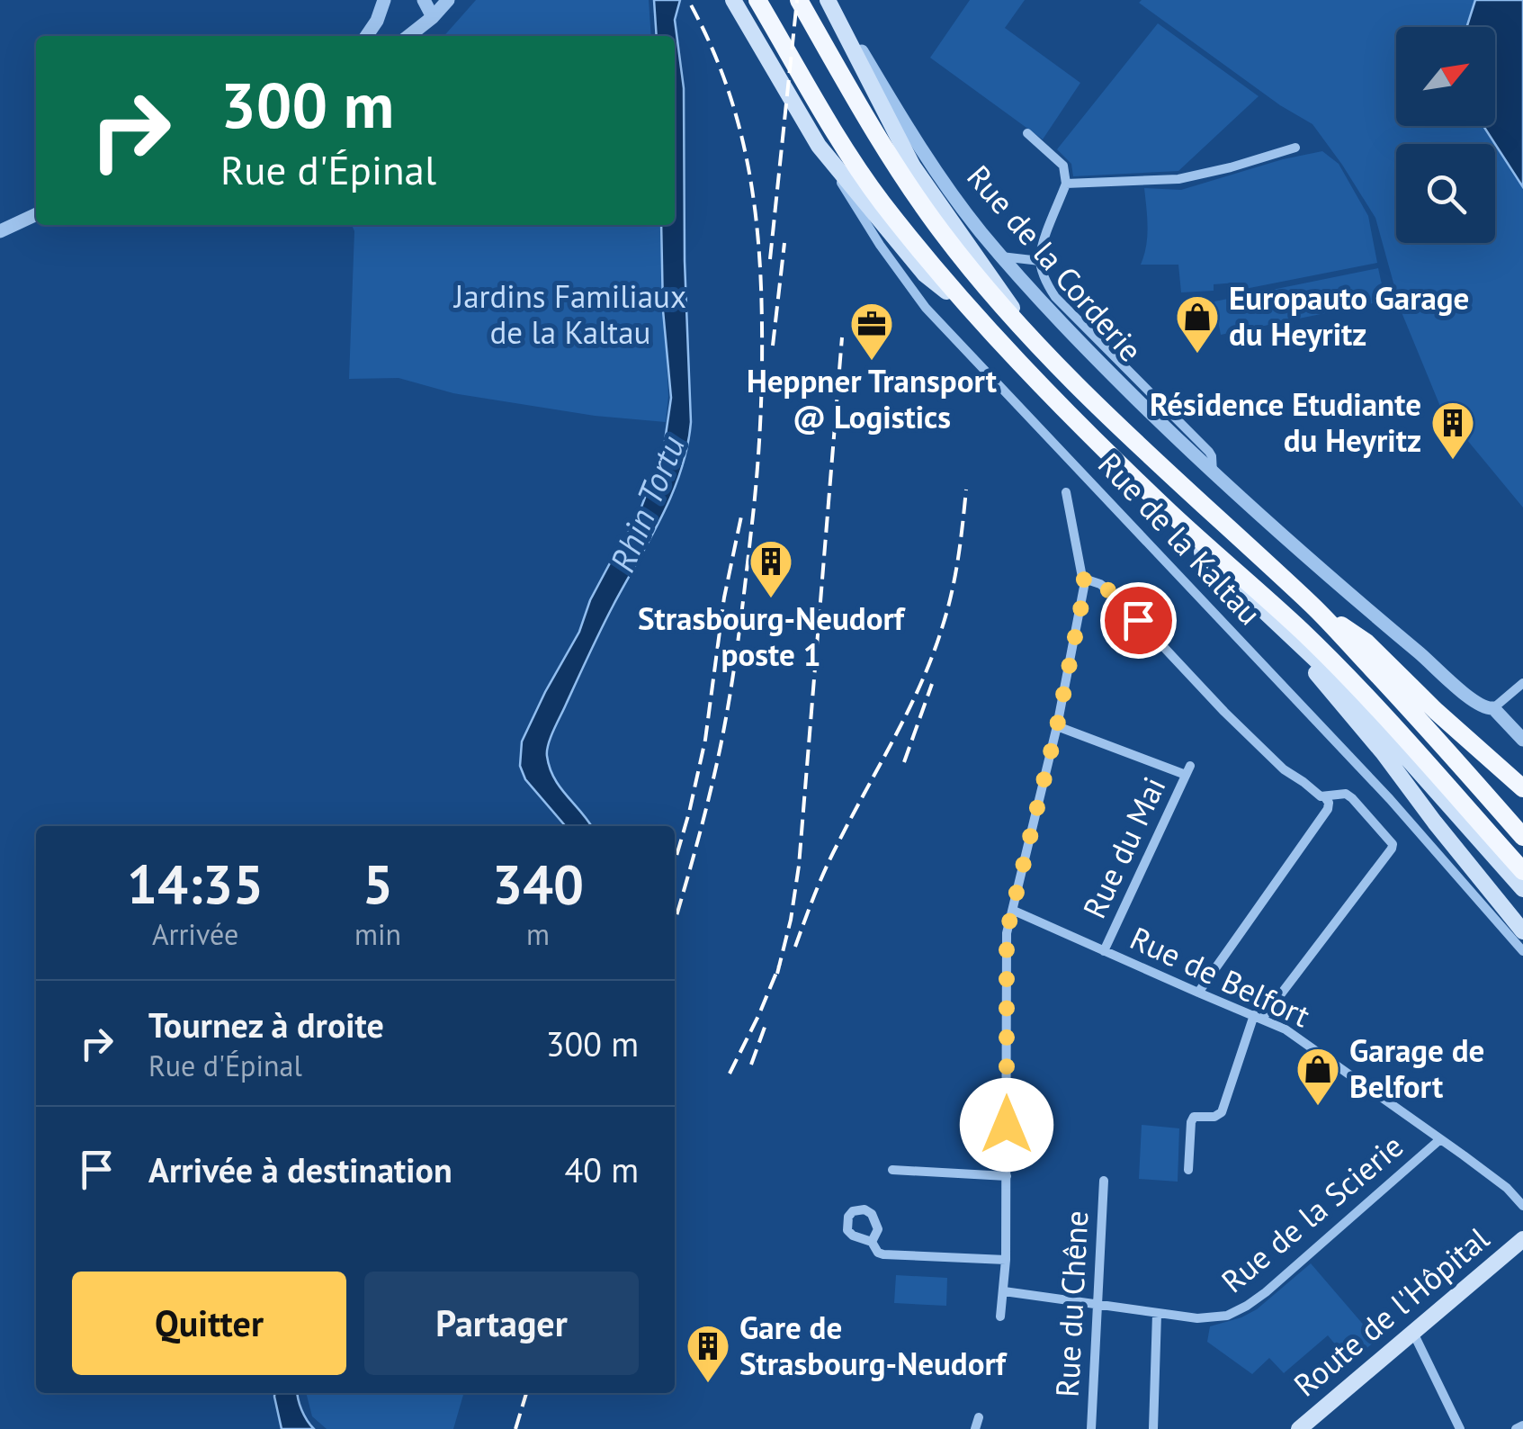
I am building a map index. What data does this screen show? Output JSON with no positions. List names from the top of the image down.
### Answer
{
  "streets": {
    "main road": ["Route de l'Hôpital"],
    "street": [
      "Rue de la Corderie",
      "Rue de la Kaltau",
      "Rue du Mai",
      "Rue de Belfort",
      "Rue de la Scierie",
      "Rue du Chêne"
    ]
  },
  "crossings": [
    ["Rue du Mai", "Rue de Belfort"],
    ["Rue de Belfort", "Rue de la Scierie"],
    ["Rue de la Scierie", "Rue du Chêne"]
  ],
  "water": ["Rhin Tortu"],
  "parks": ["Jardins Familiaux de la Kaltau"],
  "places": {
    "shop": ["Europauto Garage du Heyritz", "Garage de Belfort"],
    "office": ["Heppner Transport @ Logistics"],
    "building": ["Résidence Etudiante du Heyritz", "Strasbourg-Neudorf poste 1", "Gare de Strasbourg-Neudorf"]
  },
  "north": "top right",
  "page": {
    "turn": ["300 m", "Rue d'Épinal"],
    "eta": [
      "14:35",
      "Arrivée",
      "5",
      "min",
      "340",
      "m"
    ],
    "list": [
      {
        "name": "Tournez à droite",
        "note": "Rue d'Épinal",
        "value": "300 m"
      },
      {
        "name": "Arrivée à destination",
        "value": "40 m"
      }
    ],
    "buttons": ["Quitter", "Partager"]
  }
}
